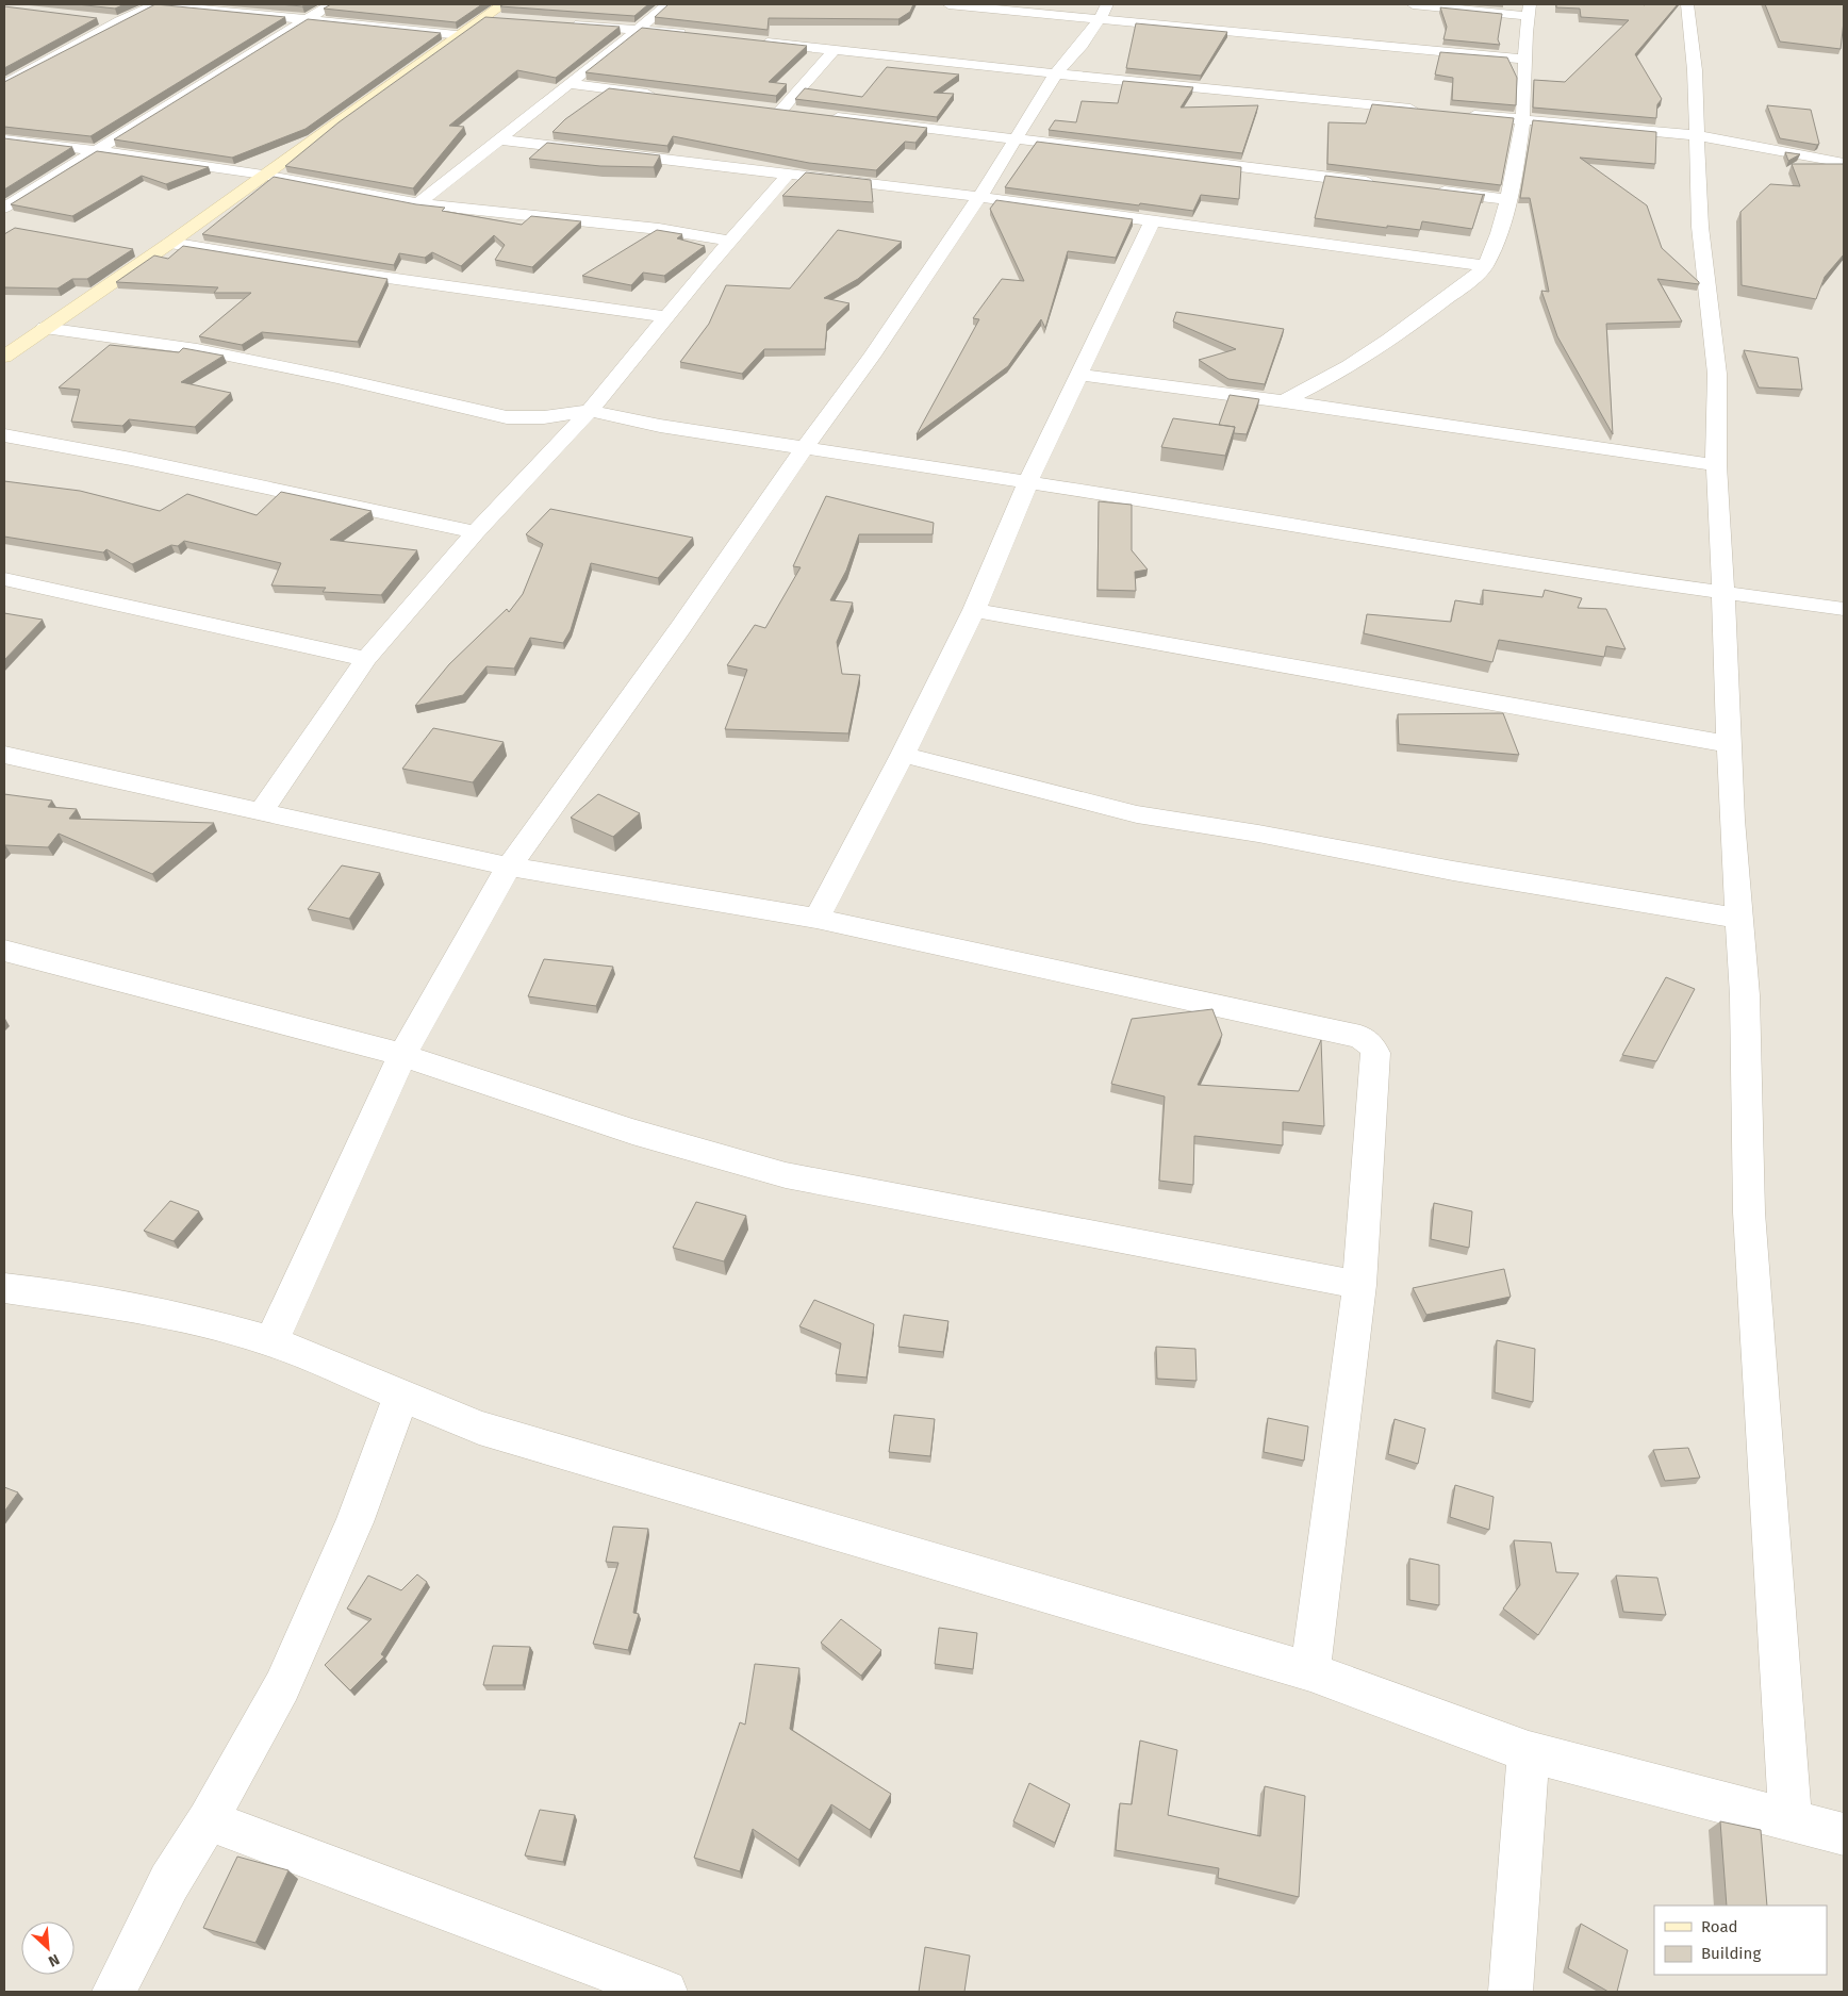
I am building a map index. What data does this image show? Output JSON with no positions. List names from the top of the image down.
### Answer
{
  "legend": ["Road", "Building"],
  "north": "bottom right"
}
